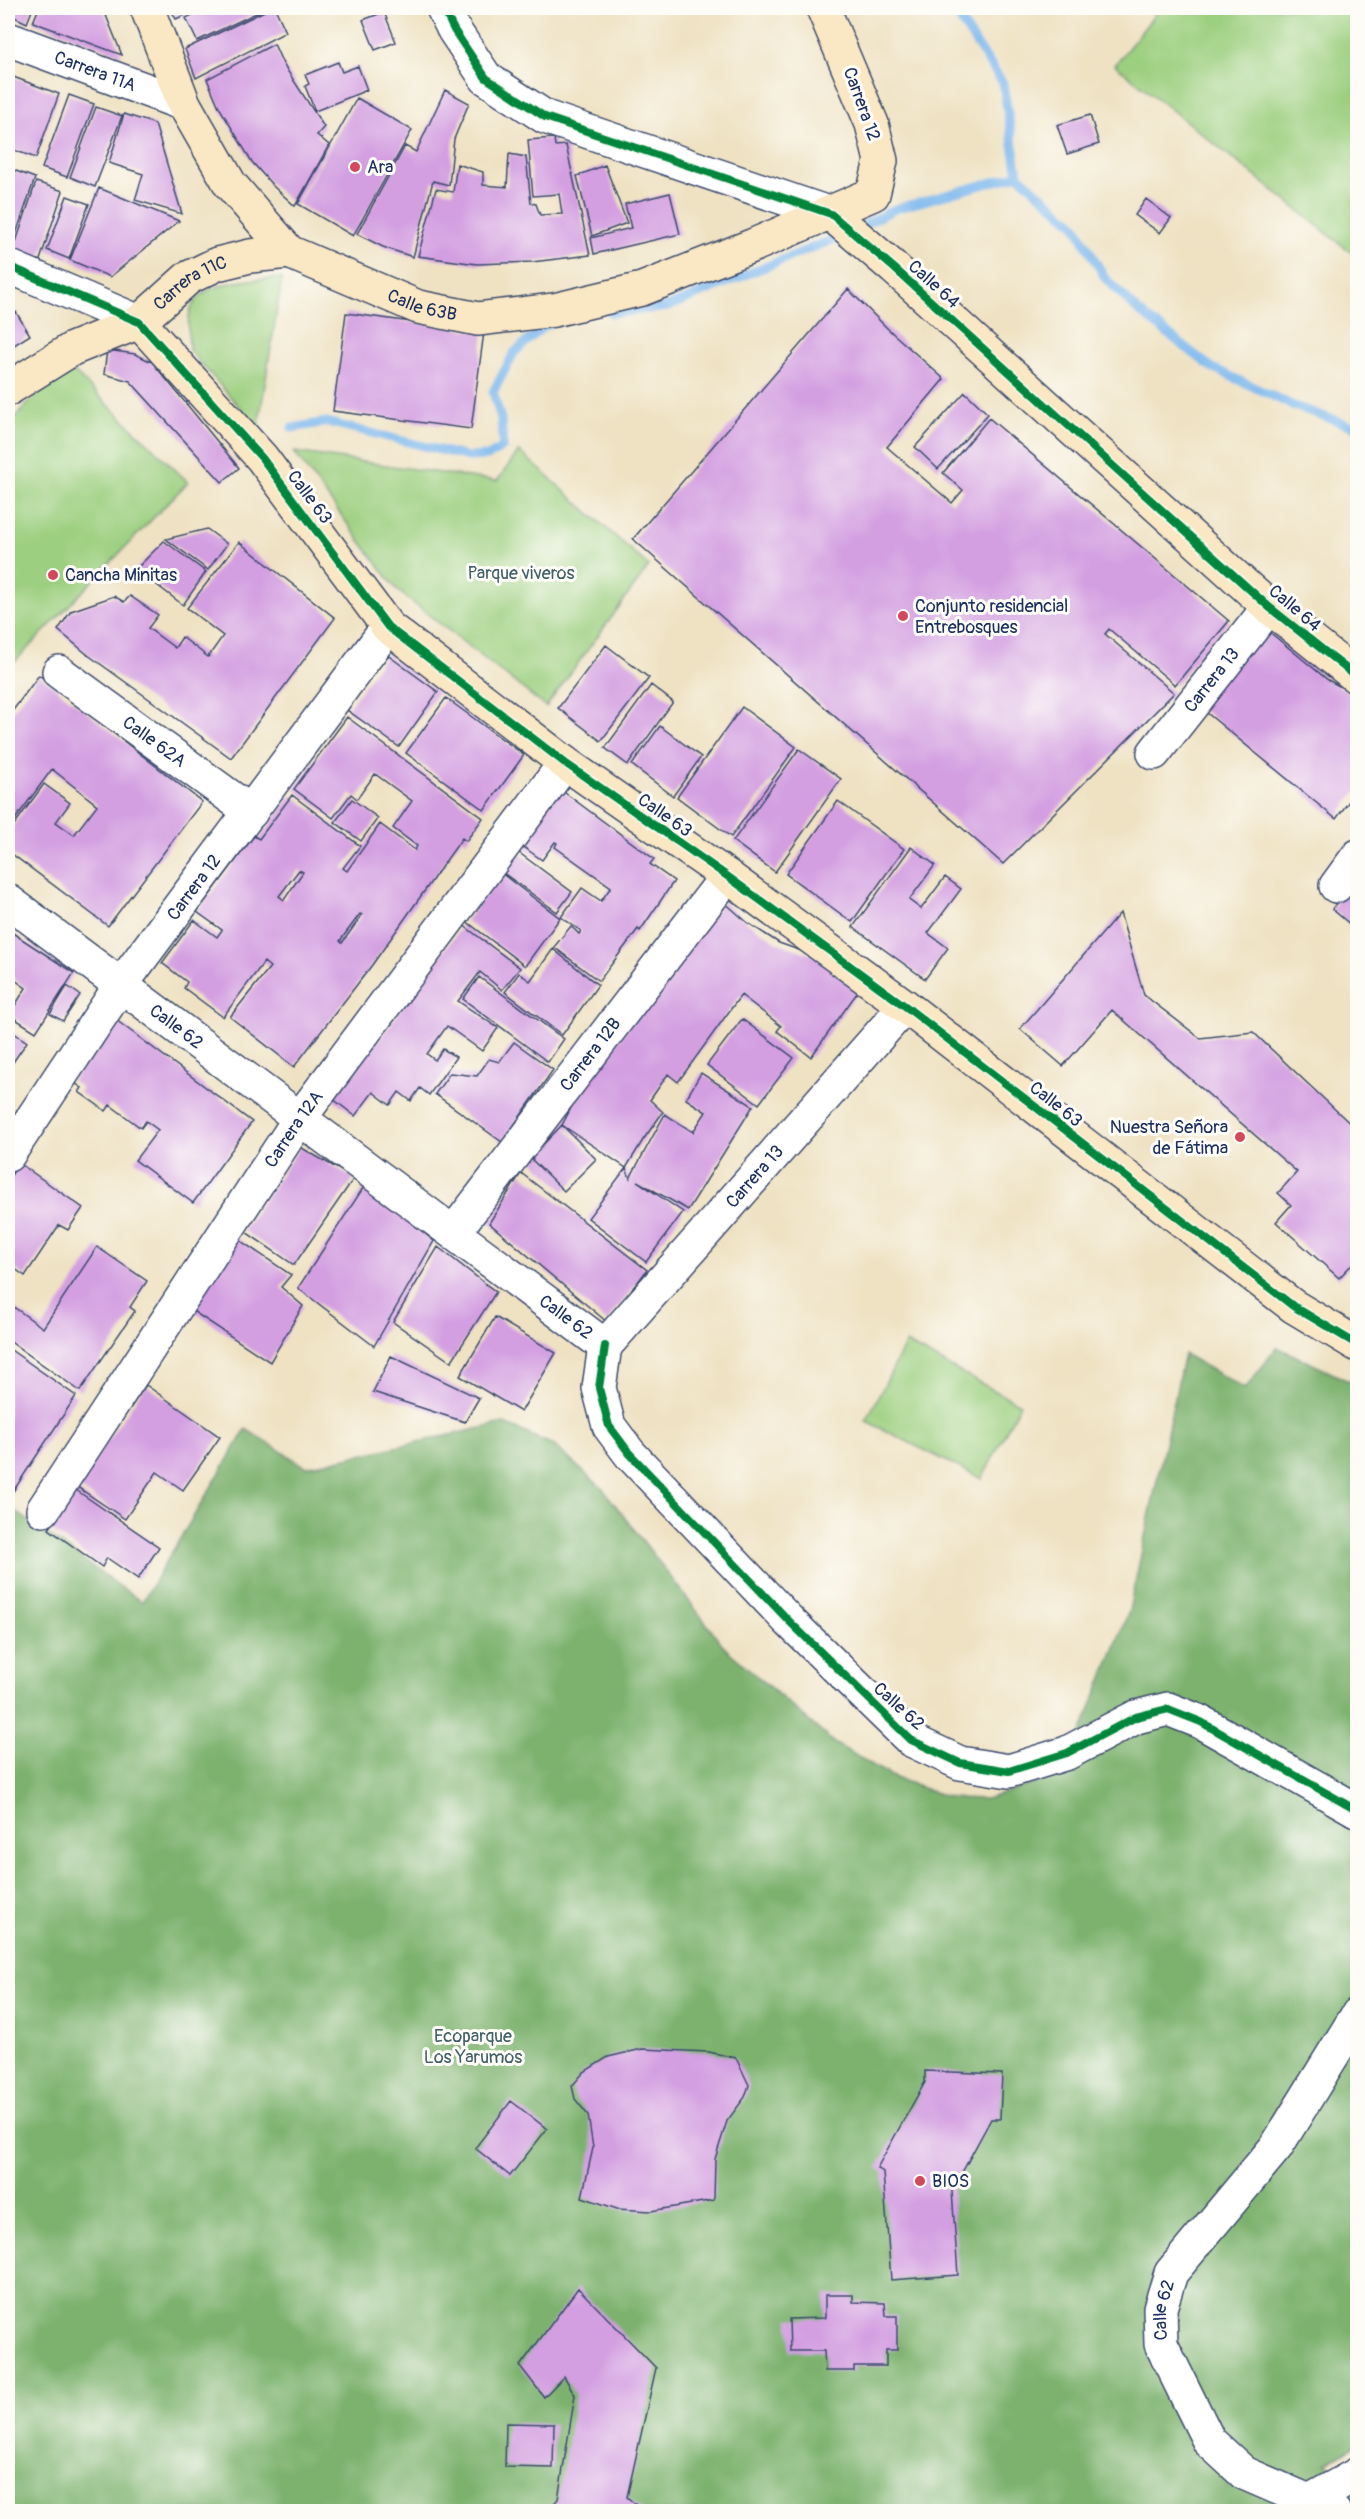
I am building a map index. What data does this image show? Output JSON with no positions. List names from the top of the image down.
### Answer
{
  "streets": {
    "street": [
      "Carrera 11A",
      "Carrera 12",
      "Calle 64",
      "Carrera 11C",
      "Calle 63B",
      "Calle 63",
      "Carrera 13",
      "Calle 62A",
      "Calle 62",
      "Carrera 12B",
      "Carrera 12A"
    ]
  },
  "crossings": [
    ["Carrera 11A", "Calle 63B"],
    ["Carrera 12", "Calle 64"],
    ["Carrera 12", "Calle 63B"],
    ["Carrera 12", "Calle 63"],
    ["Carrera 12", "Calle 62A"],
    ["Carrera 12", "Calle 62"],
    ["Calle 64", "Calle 63B"],
    ["Calle 64", "Carrera 13"],
    ["Carrera 11C", "Calle 63B"],
    ["Carrera 11C", "Calle 63"],
    ["Calle 63", "Carrera 13"],
    ["Calle 63", "Carrera 12B"],
    ["Calle 63", "Carrera 12A"],
    ["Carrera 13", "Calle 62"],
    ["Calle 62", "Carrera 12B"],
    ["Calle 62", "Carrera 12A"]
  ],
  "parks": ["Parque viveros", "Ecoparque Los Yarumos"],
  "places": [
    "Ara",
    "Cancha Minitas",
    "Conjunto residencial Entrebosques",
    "Nuestra Señora de Fátima",
    "BIOS"
  ]
}
